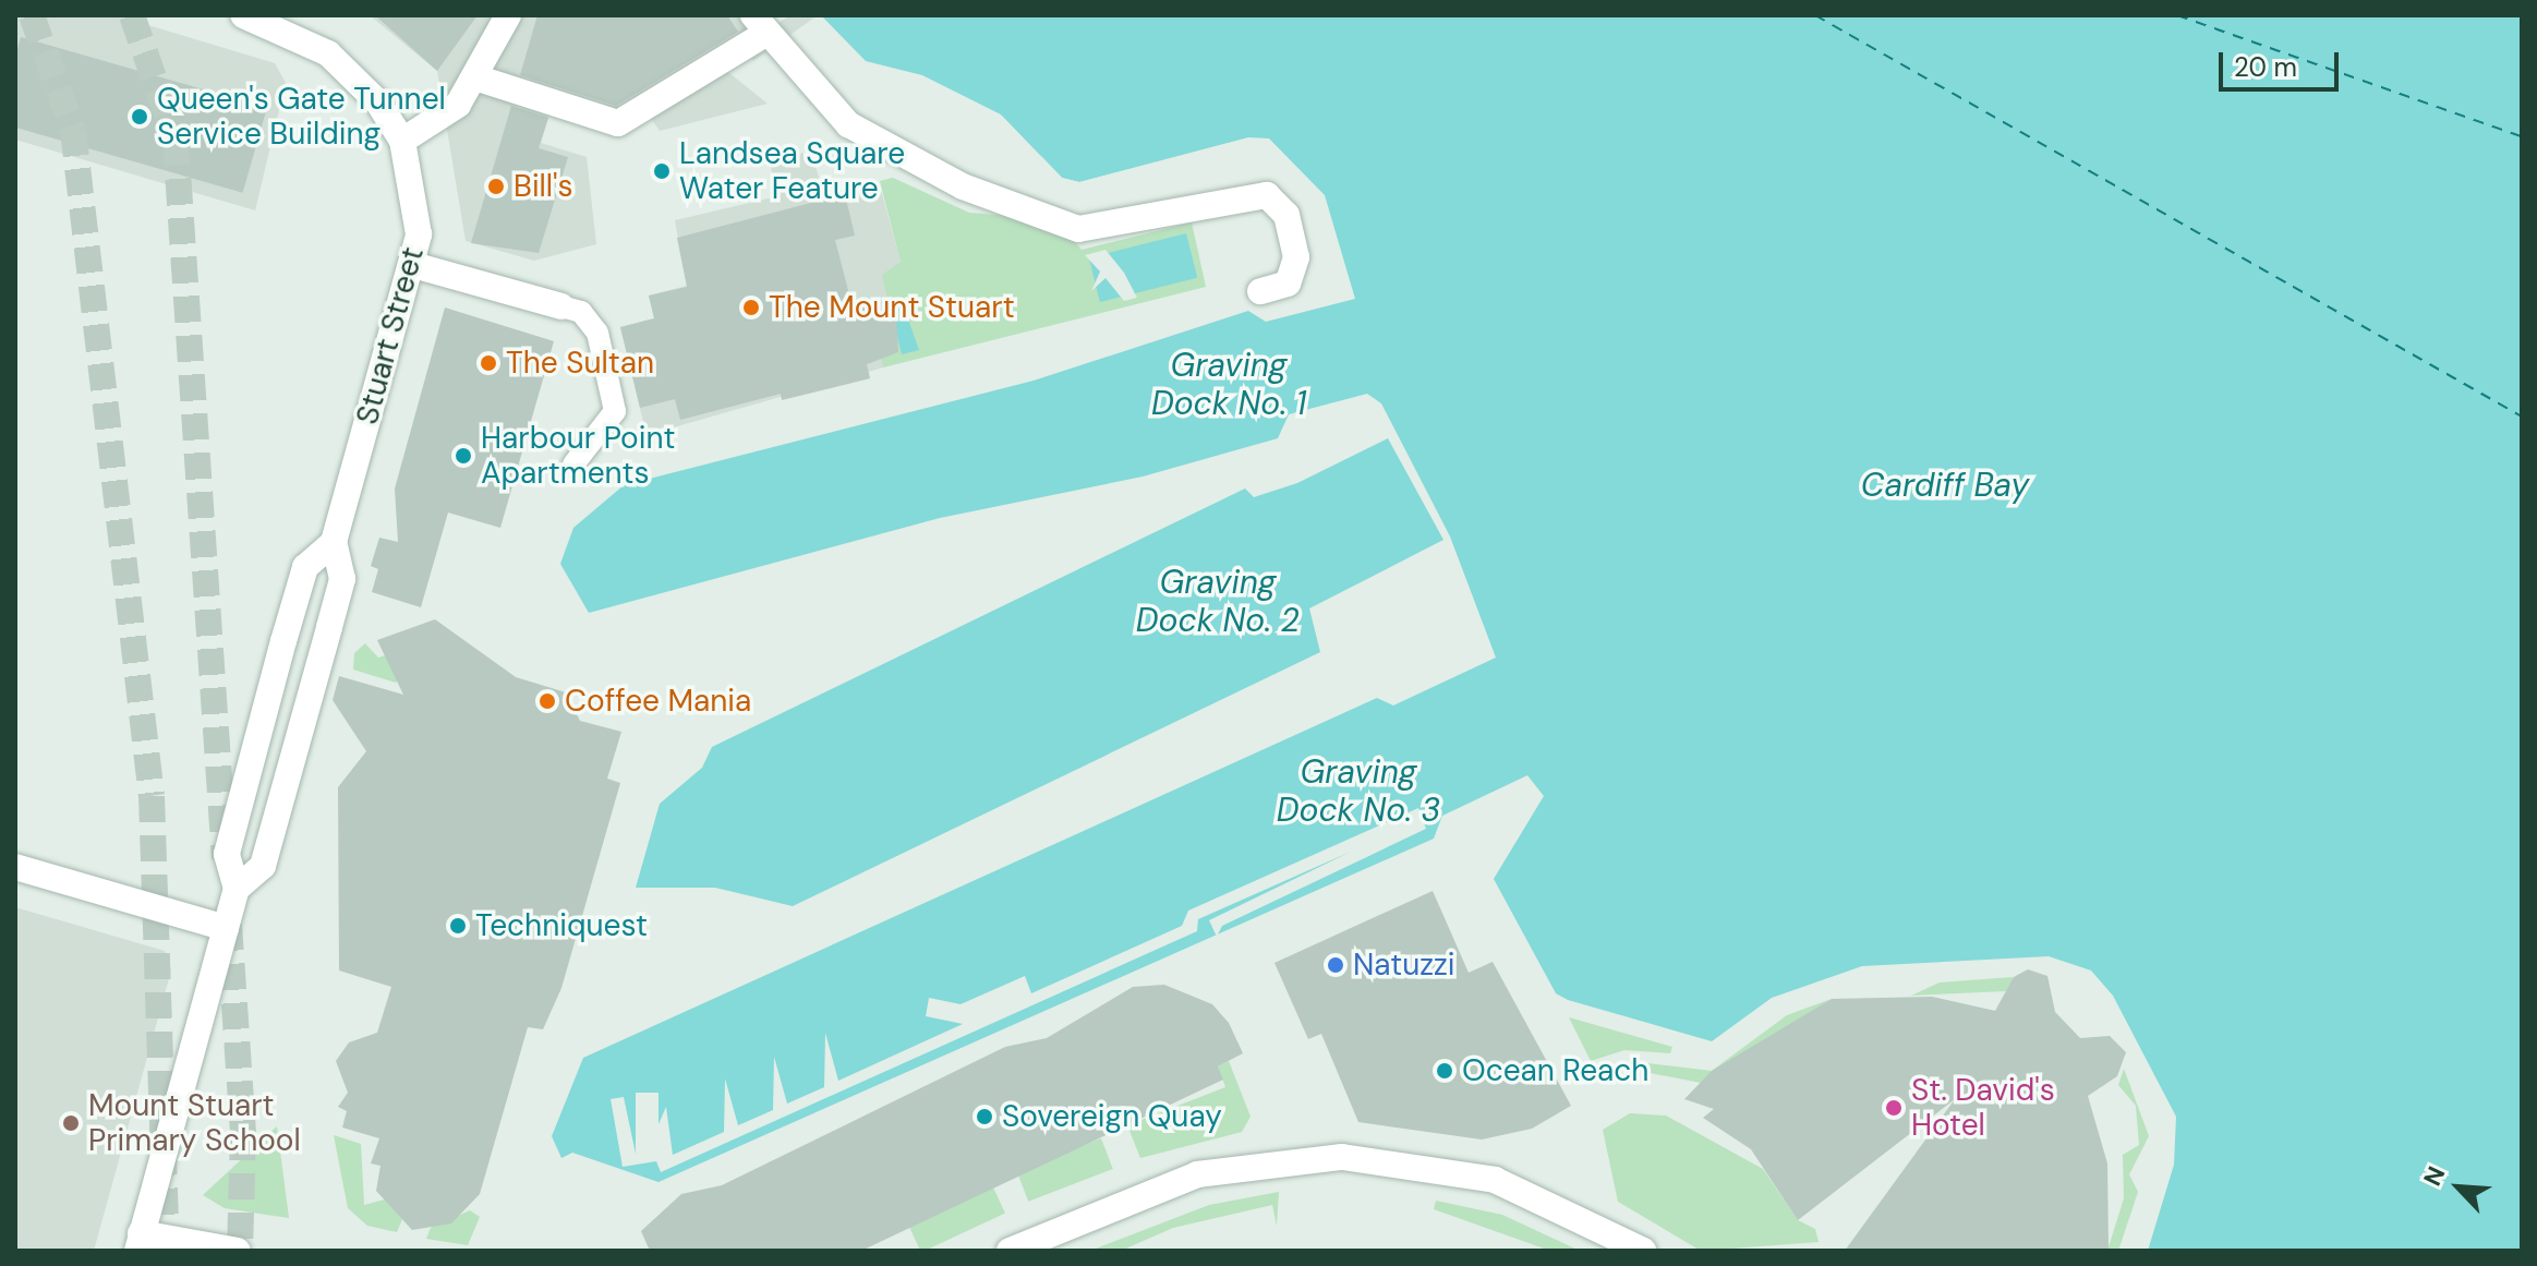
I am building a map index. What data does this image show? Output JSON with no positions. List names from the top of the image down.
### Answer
{
  "streets": {
    "street": ["Stuart Street"]
  },
  "water": [
    "Graving Dock No. 1",
    "Cardiff Bay",
    "Graving Dock No. 2",
    "Graving Dock No. 3"
  ],
  "places": [
    "Queen's Gate Tunnel Service Building",
    "Landsea Square Water Feature",
    "Bill's",
    "The Mount Stuart",
    "The Sultan",
    "Harbour Point Apartments",
    "Coffee Mania",
    "Techniquest",
    "Natuzzi",
    "Ocean Reach",
    "St. David's Hotel",
    "Sovereign Quay",
    "Mount Stuart Primary School"
  ],
  "scale_bar": "20 m",
  "north": "top left"
}
